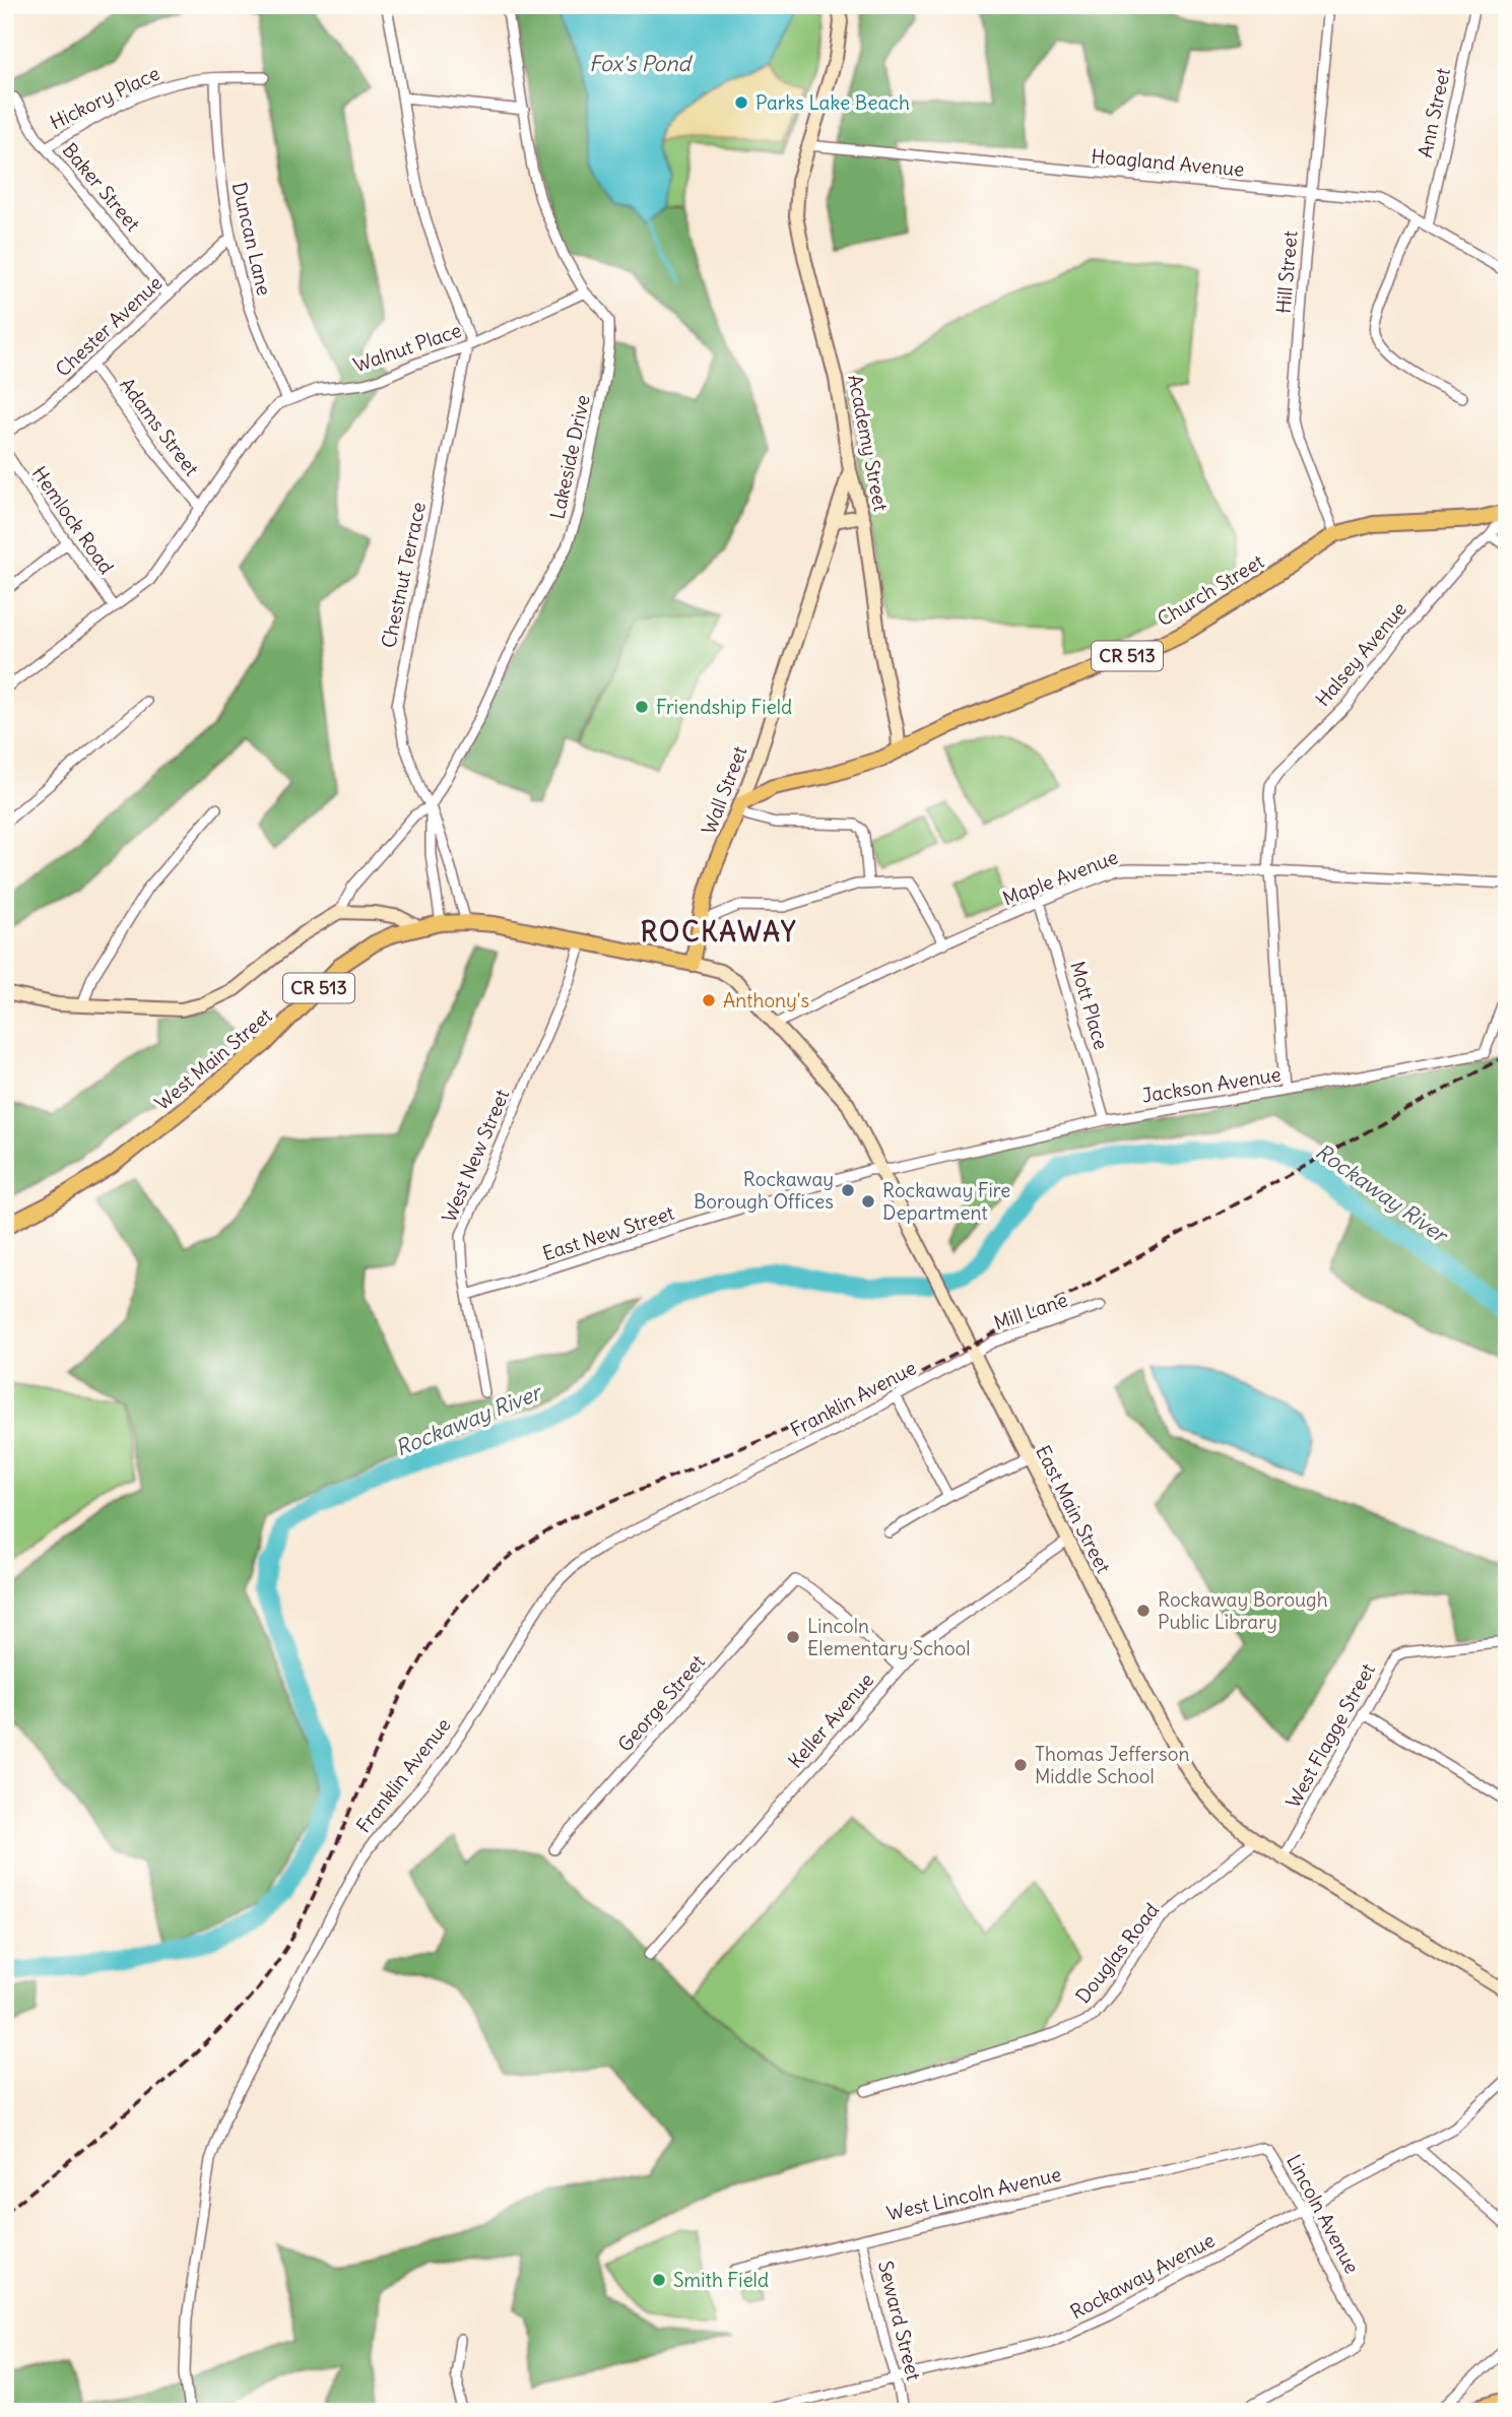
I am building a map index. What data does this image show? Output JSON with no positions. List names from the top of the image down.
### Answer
{
  "streets": {
    "main road": [
      "Church Street",
      "CR 513",
      "Wall Street",
      "West Main Street"
    ],
    "street": [
      "Hickory Place",
      "Ann Street",
      "Hoagland Avenue",
      "Baker Street",
      "Duncan Lane",
      "Hill Street",
      "Chester Avenue",
      "Walnut Place",
      "Adams Street",
      "Academy Street",
      "Lakeside Drive",
      "Hemlock Road",
      "Chestnut Terrace",
      "Halsey Avenue",
      "Maple Avenue",
      "Mott Place",
      "Jackson Avenue",
      "West New Street",
      "East New Street",
      "Mill Lane",
      "Franklin Avenue",
      "East Main Street",
      "George Street",
      "Keller Avenue",
      "West Flagge Street",
      "Douglas Road",
      "West Lincoln Avenue",
      "Lincoln Avenue",
      "Rockaway Avenue",
      "Seward Street"
    ]
  },
  "crossings": [
    ["Hickory Place", "Baker Street"],
    ["Hickory Place", "Duncan Lane"],
    ["Ann Street", "Hoagland Avenue"],
    ["Hoagland Avenue", "Hill Street"],
    ["Hoagland Avenue", "Academy Street"],
    ["Baker Street", "Chester Avenue"],
    ["Duncan Lane", "Chester Avenue"],
    ["Duncan Lane", "Walnut Place"],
    ["Hill Street", "Church Street"],
    ["Chester Avenue", "Adams Street"],
    ["Walnut Place", "Adams Street"],
    ["Walnut Place", "Lakeside Drive"],
    ["Walnut Place", "Hemlock Road"],
    ["Walnut Place", "Chestnut Terrace"],
    ["Academy Street", "Church Street"],
    ["Academy Street", "Wall Street"],
    ["Lakeside Drive", "Chestnut Terrace"],
    ["Chestnut Terrace", "West Main Street"],
    ["Church Street", "Halsey Avenue"],
    ["Church Street", "Wall Street"],
    ["Halsey Avenue", "Maple Avenue"],
    ["Halsey Avenue", "Jackson Avenue"],
    ["Wall Street", "West Main Street"],
    ["Wall Street", "East Main Street"],
    ["Maple Avenue", "Mott Place"],
    ["Maple Avenue", "East Main Street"],
    ["Mott Place", "Jackson Avenue"],
    ["West Main Street", "West New Street"],
    ["West Main Street", "East Main Street"],
    ["Jackson Avenue", "East New Street"],
    ["Jackson Avenue", "East Main Street"],
    ["West New Street", "East New Street"],
    ["East New Street", "East Main Street"],
    ["Mill Lane", "Franklin Avenue"],
    ["Mill Lane", "East Main Street"],
    ["Franklin Avenue", "East Main Street"],
    ["East Main Street", "Keller Avenue"],
    ["East Main Street", "West Flagge Street"],
    ["East Main Street", "Douglas Road"],
    ["George Street", "Keller Avenue"],
    ["West Lincoln Avenue", "Lincoln Avenue"],
    ["West Lincoln Avenue", "Seward Street"],
    ["Lincoln Avenue", "Rockaway Avenue"],
    ["Rockaway Avenue", "Seward Street"]
  ],
  "districts": ["ROCKAWAY"],
  "water": ["Fox's Pond", "Rockaway River"],
  "places": [
    "Parks Lake Beach",
    "Friendship Field",
    "Anthony's",
    "Rockaway Borough Offices",
    "Rockaway Fire Department",
    "Rockaway Borough Public Library",
    "Lincoln Elementary School",
    "Thomas Jefferson Middle School",
    "Smith Field"
  ]
}
